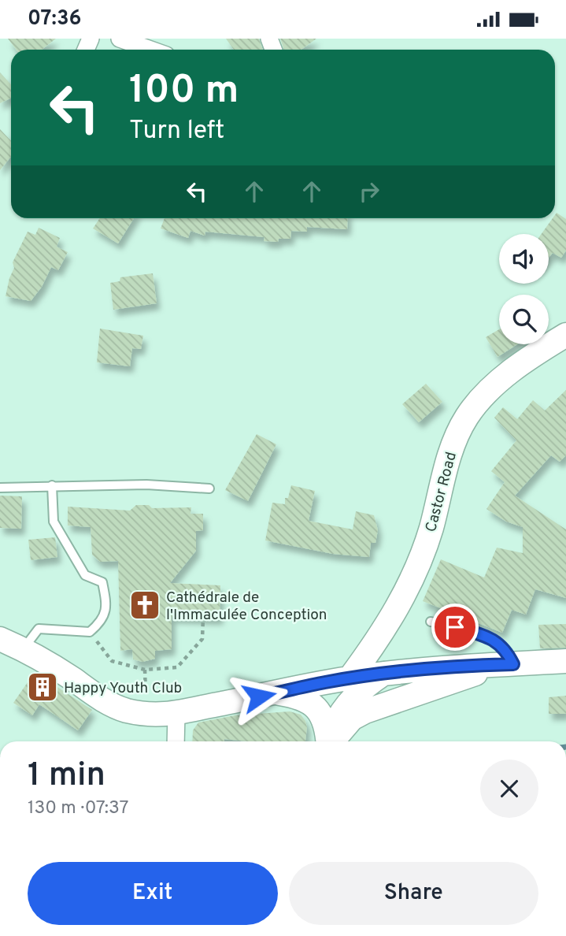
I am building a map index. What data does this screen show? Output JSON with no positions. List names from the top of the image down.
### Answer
{
  "streets": {
    "main road": ["Castor Road"]
  },
  "places": {
    "church": ["Cathédrale de l'Immaculée Conception"],
    "building": ["Happy Youth Club"]
  },
  "page": {
    "status": "07:36",
    "turn": ["100 m", "Turn left"],
    "heading": ["1 min", "130 m · 07:37"],
    "buttons": ["Exit", "Share"]
  }
}
